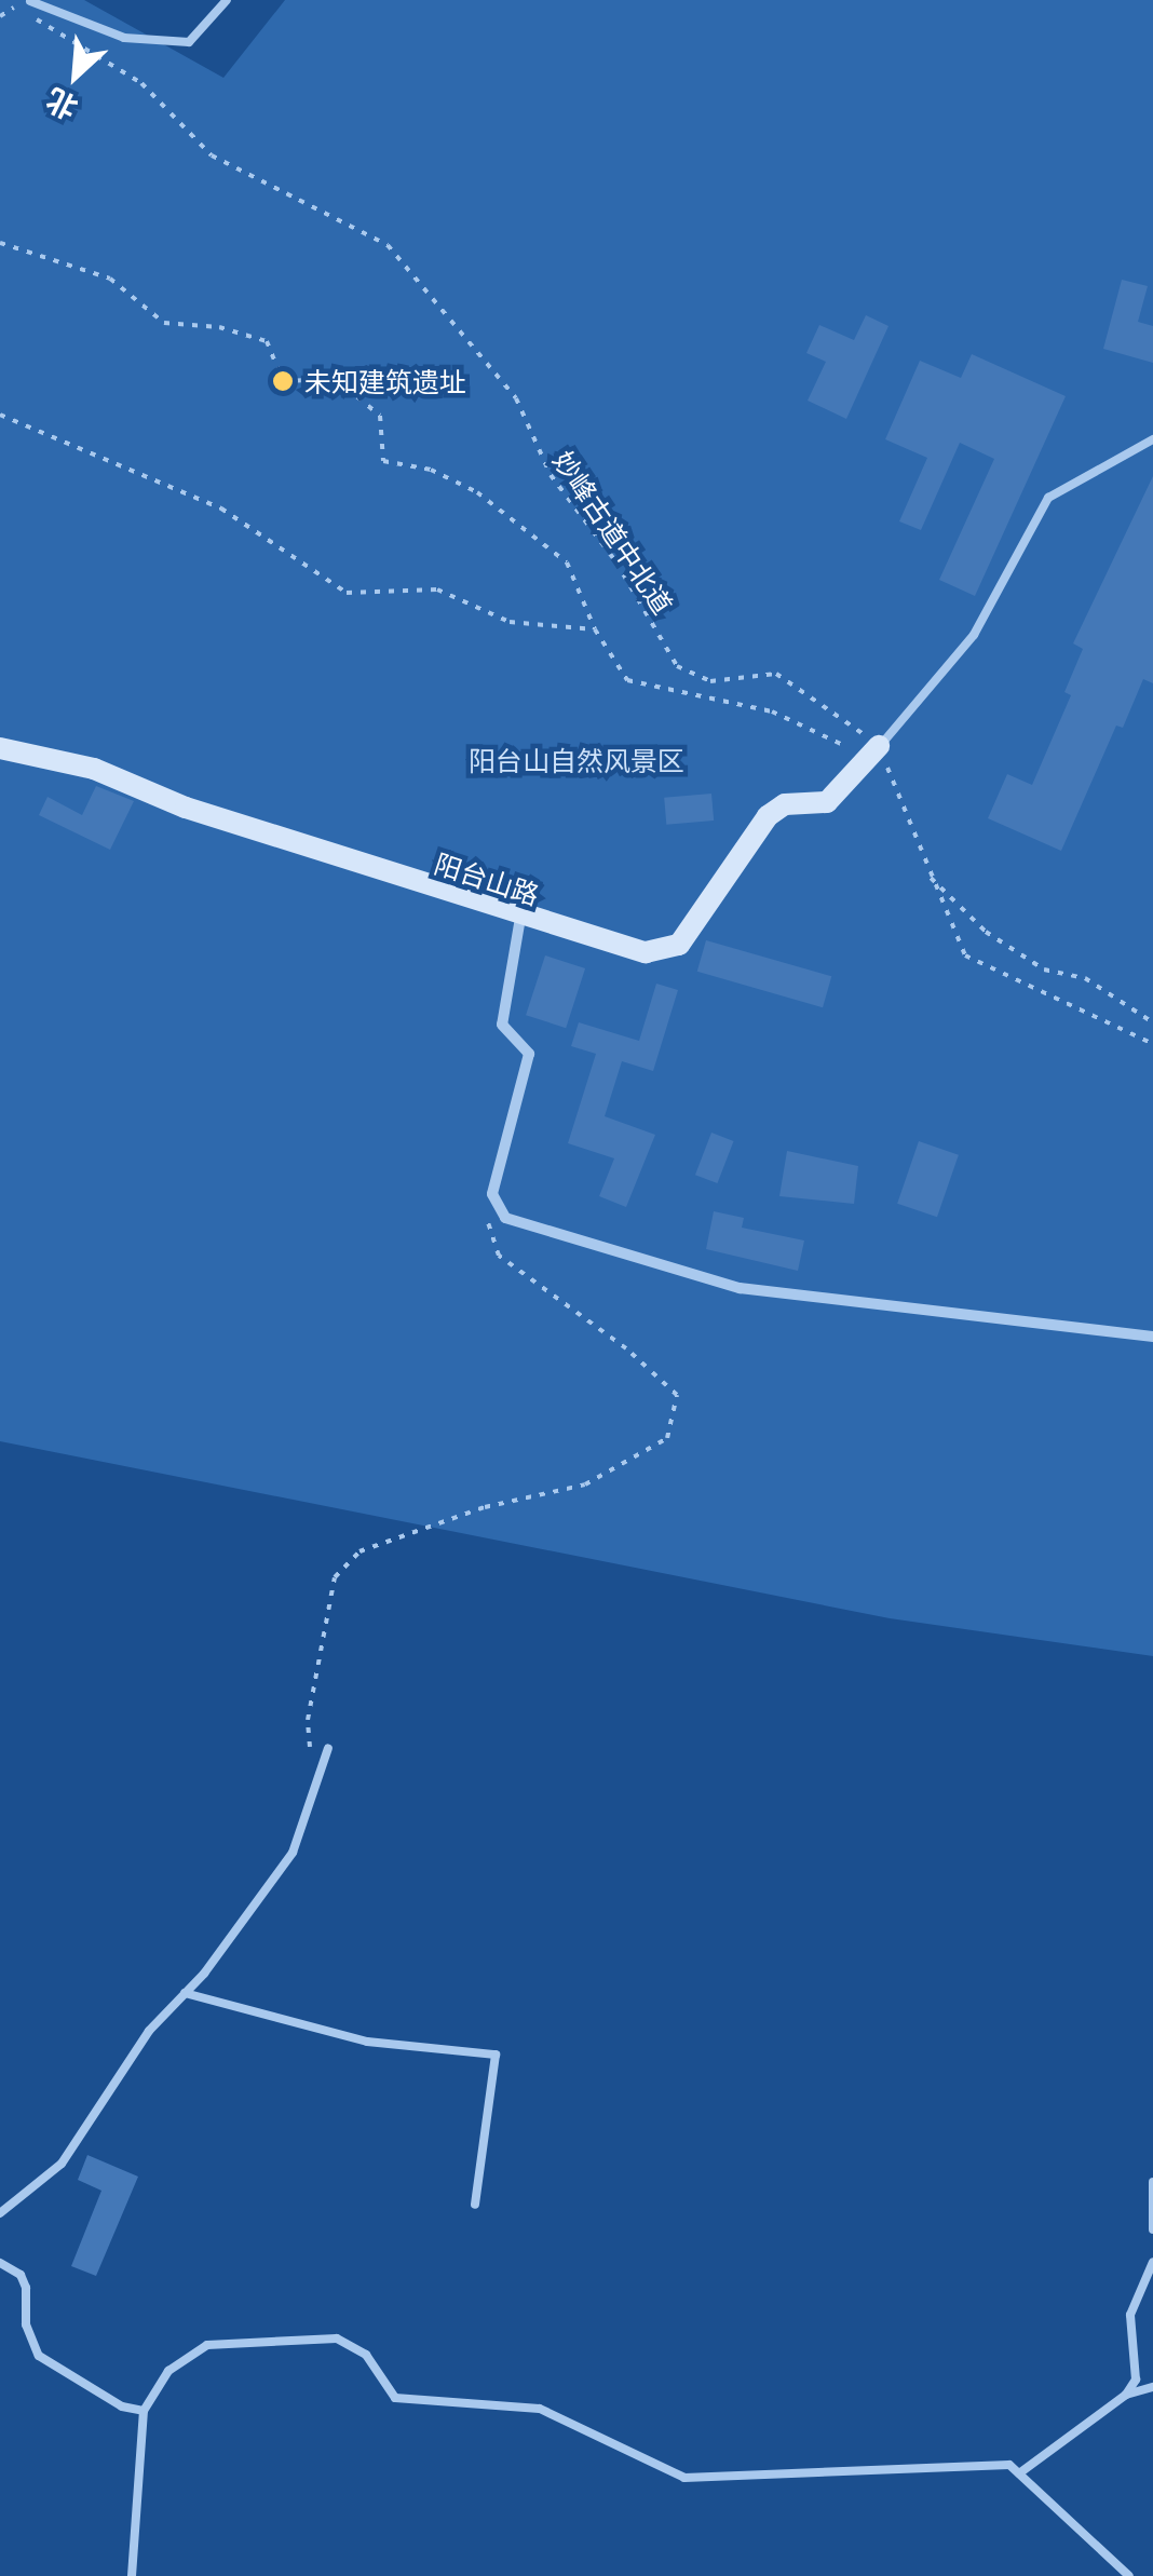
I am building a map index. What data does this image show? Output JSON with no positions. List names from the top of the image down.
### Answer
{
  "streets": {
    "street": ["阳台山路"],
    "path": ["妙峰古道中北道"]
  },
  "crossings": [
    ["妙峰古道中北道", "阳台山路"]
  ],
  "parks": ["阳台山自然风景区"],
  "places": ["未知建筑遗址"],
  "north": "bottom left"
}
